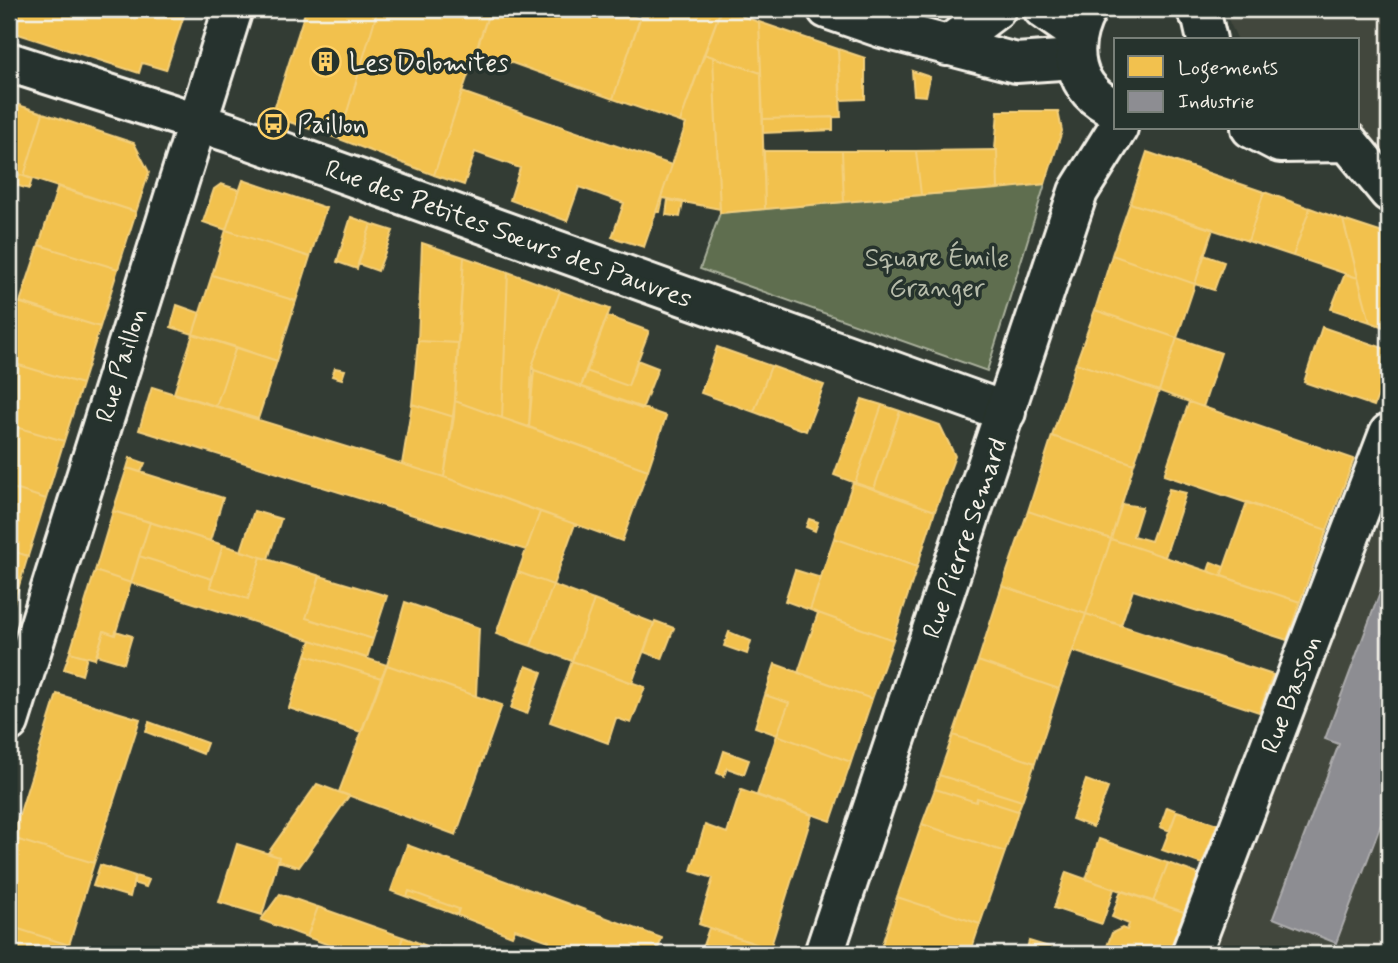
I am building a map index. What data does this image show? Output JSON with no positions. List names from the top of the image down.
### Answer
{
  "streets": {
    "street": [
      "Rue des Petites Sœurs des Pauvres",
      "Rue Paillon",
      "Rue Pierre Semard",
      "Rue Basson"
    ]
  },
  "crossings": [
    ["Rue des Petites Sœurs des Pauvres", "Rue Paillon"],
    ["Rue des Petites Sœurs des Pauvres", "Rue Pierre Semard"]
  ],
  "parks": ["Square Émile Granger"],
  "places": {
    "building": ["Les Dolomites"],
    "bus stop": ["Paillon"]
  },
  "legend": ["Logements", "Industrie"]
}
